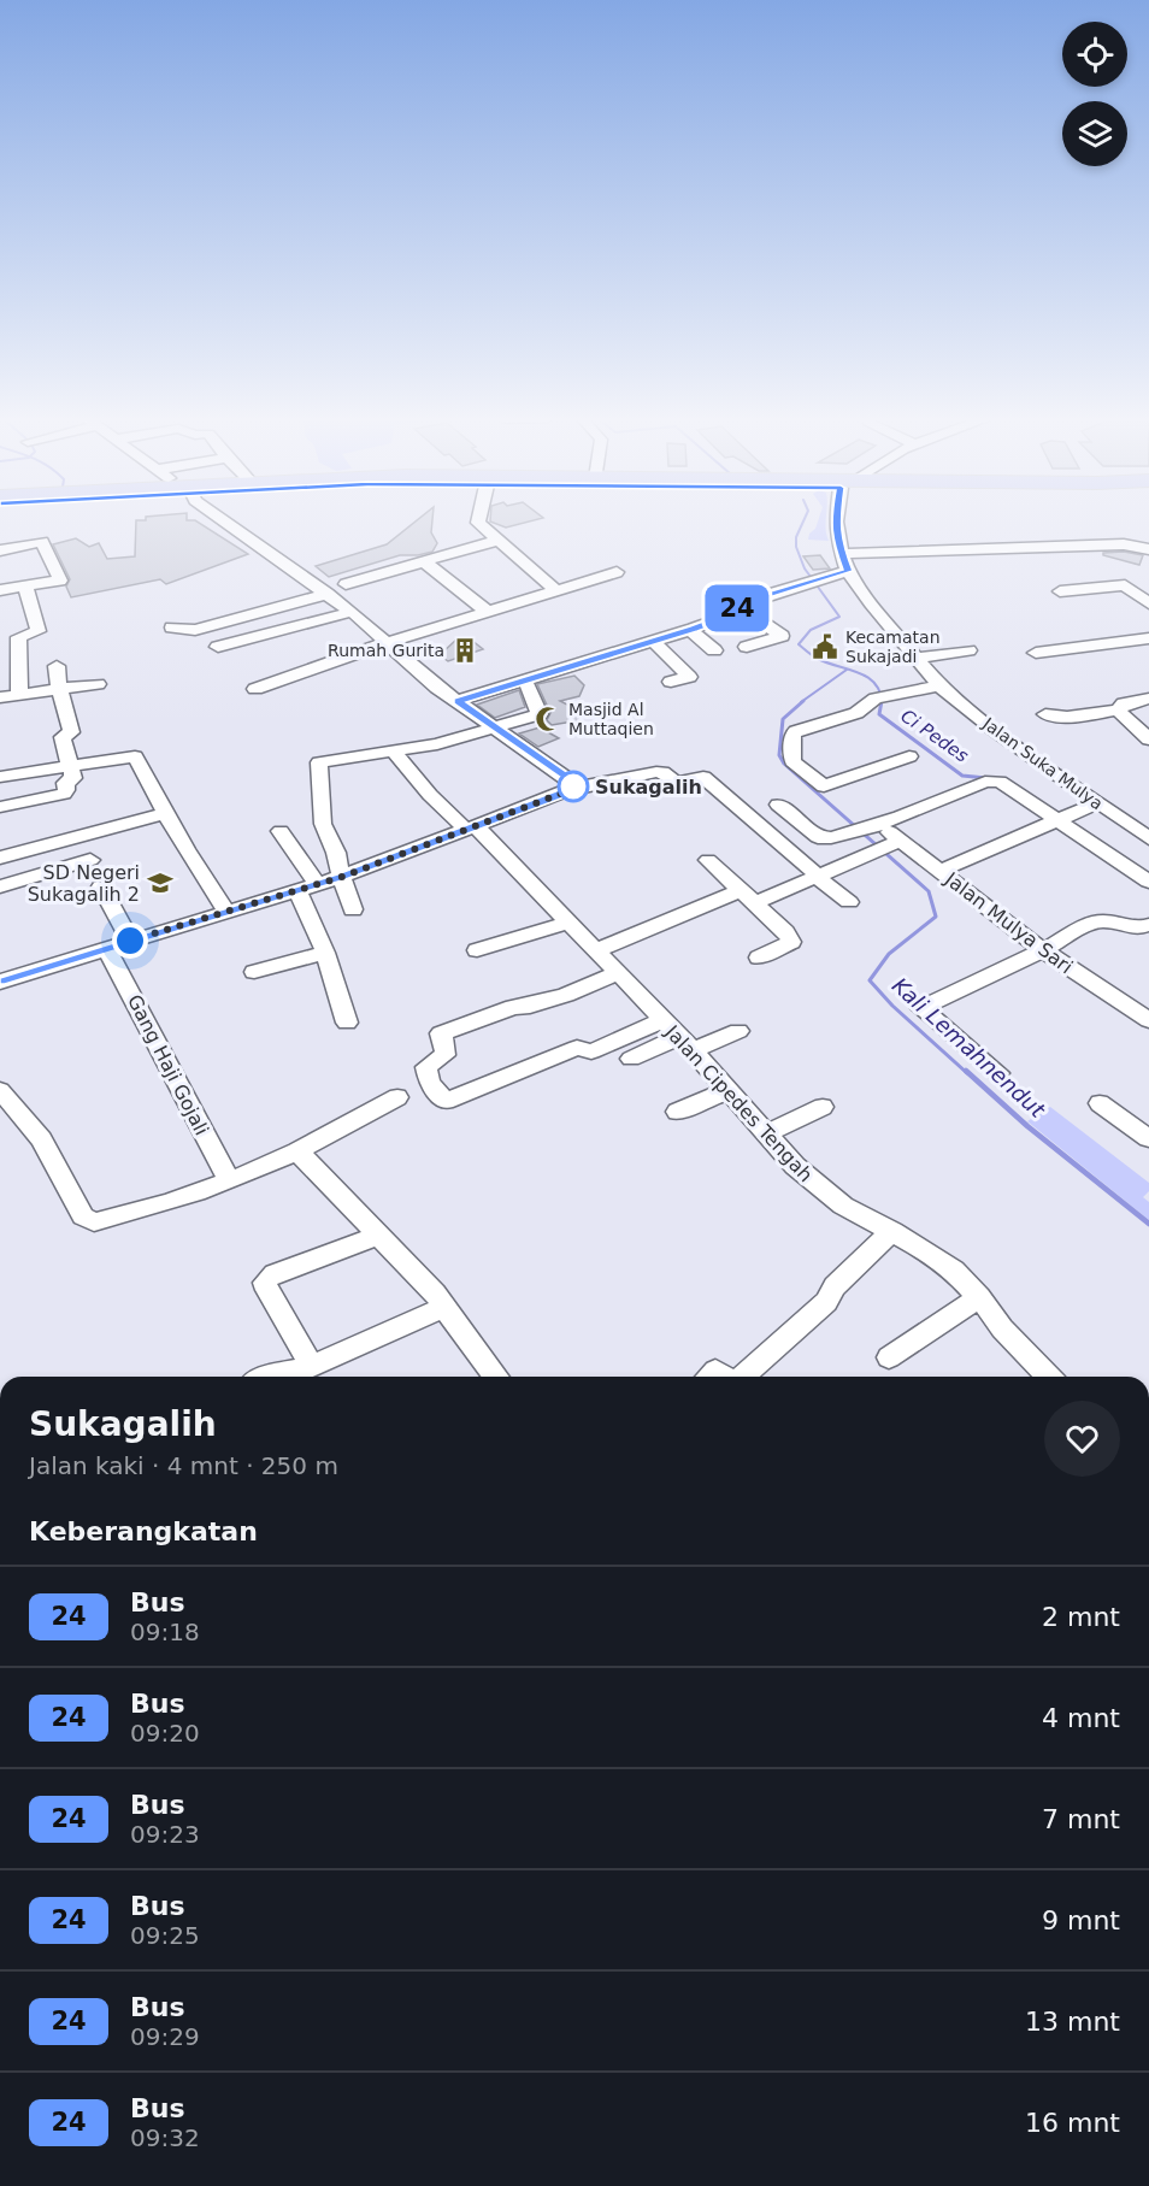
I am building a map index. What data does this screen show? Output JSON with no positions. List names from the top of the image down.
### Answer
{
  "streets": {
    "street": [
      "Jalan Suka Mulya",
      "Jalan Mulya Sari",
      "Gang Haji Gojali",
      "Jalan Cipedes Tengah"
    ]
  },
  "crossings": [
    ["Jalan Suka Mulya", "Jalan Mulya Sari"]
  ],
  "water": ["Ci Pedes", "Kali Lemahnendut"],
  "places": {
    "public building": ["Kecamatan Sukajadi"],
    "building": ["Rumah Gurita"],
    "mosque": ["Masjid Al Muttaqien"],
    "other": ["Sukagalih"],
    "school or university": ["SD Negeri Sukagalih 2"]
  },
  "lines": ["bus line 24"],
  "page": {
    "on_map": "24",
    "heading": [
      ["Sukagalih", "Jalan kaki · 4 mnt · 250 m"],
      "Keberangkatan"
    ],
    "list": [
      {
        "mark": "24",
        "name": "Bus",
        "note": "09:18",
        "value": "2 mnt"
      },
      {
        "mark": "24",
        "name": "Bus",
        "note": "09:20",
        "value": "4 mnt"
      },
      {
        "mark": "24",
        "name": "Bus",
        "note": "09:23",
        "value": "7 mnt"
      },
      {
        "mark": "24",
        "name": "Bus",
        "note": "09:25",
        "value": "9 mnt"
      },
      {
        "mark": "24",
        "name": "Bus",
        "note": "09:29",
        "value": "13 mnt"
      },
      {
        "mark": "24",
        "name": "Bus",
        "note": "09:32",
        "value": "16 mnt"
      }
    ]
  }
}
